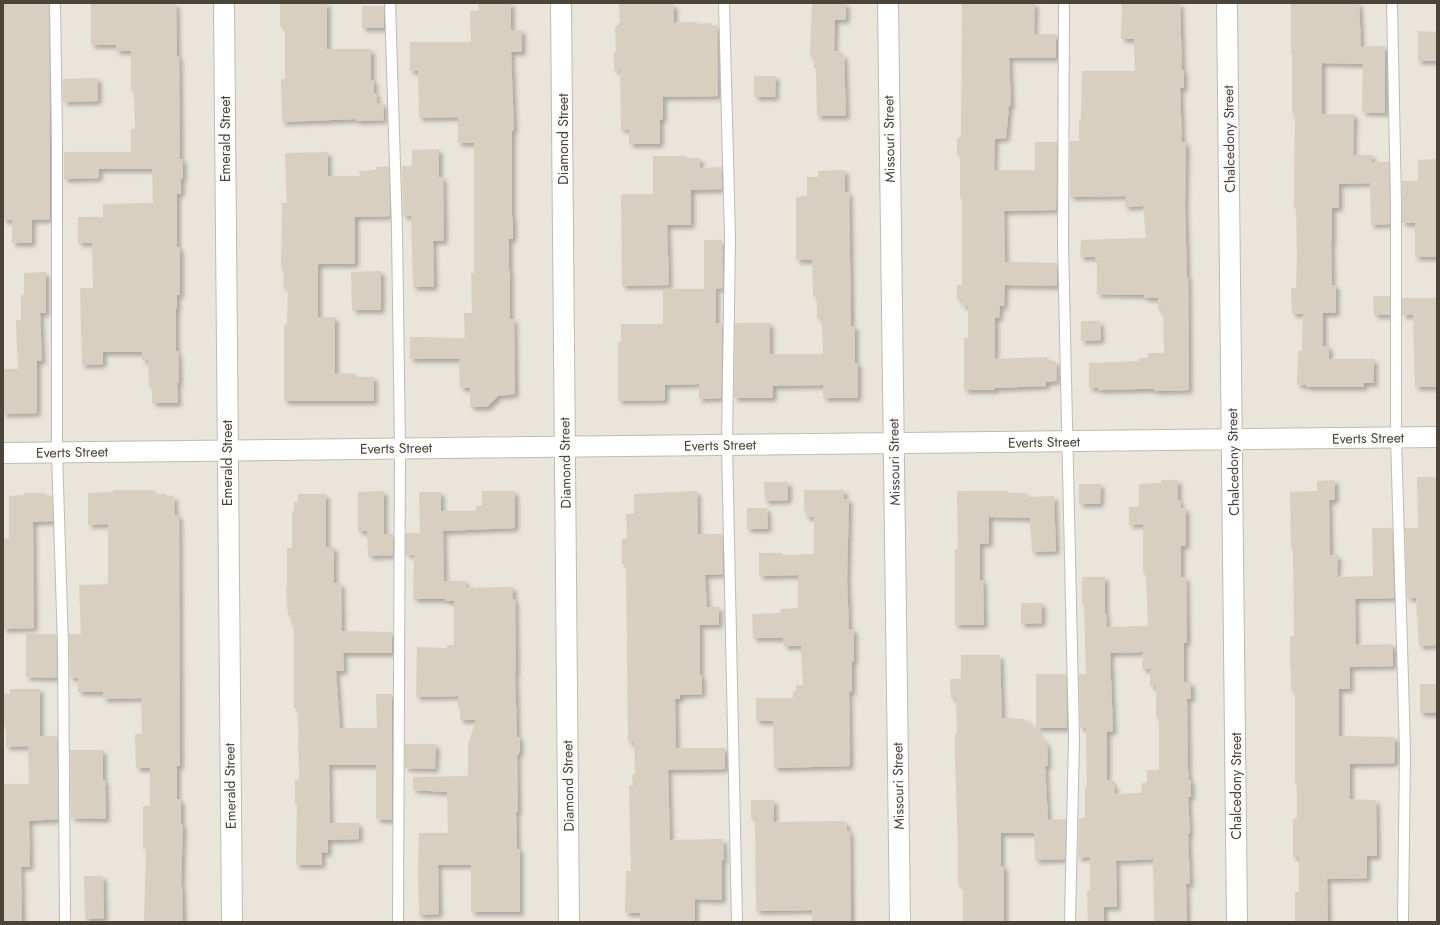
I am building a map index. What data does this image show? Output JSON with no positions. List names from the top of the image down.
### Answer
{
  "streets": {
    "street": [
      "Emerald Street",
      "Diamond Street",
      "Missouri Street",
      "Chalcedony Street",
      "Everts Street"
    ]
  },
  "crossings": [
    ["Emerald Street", "Everts Street"],
    ["Diamond Street", "Everts Street"],
    ["Missouri Street", "Everts Street"],
    ["Chalcedony Street", "Everts Street"]
  ]
}
